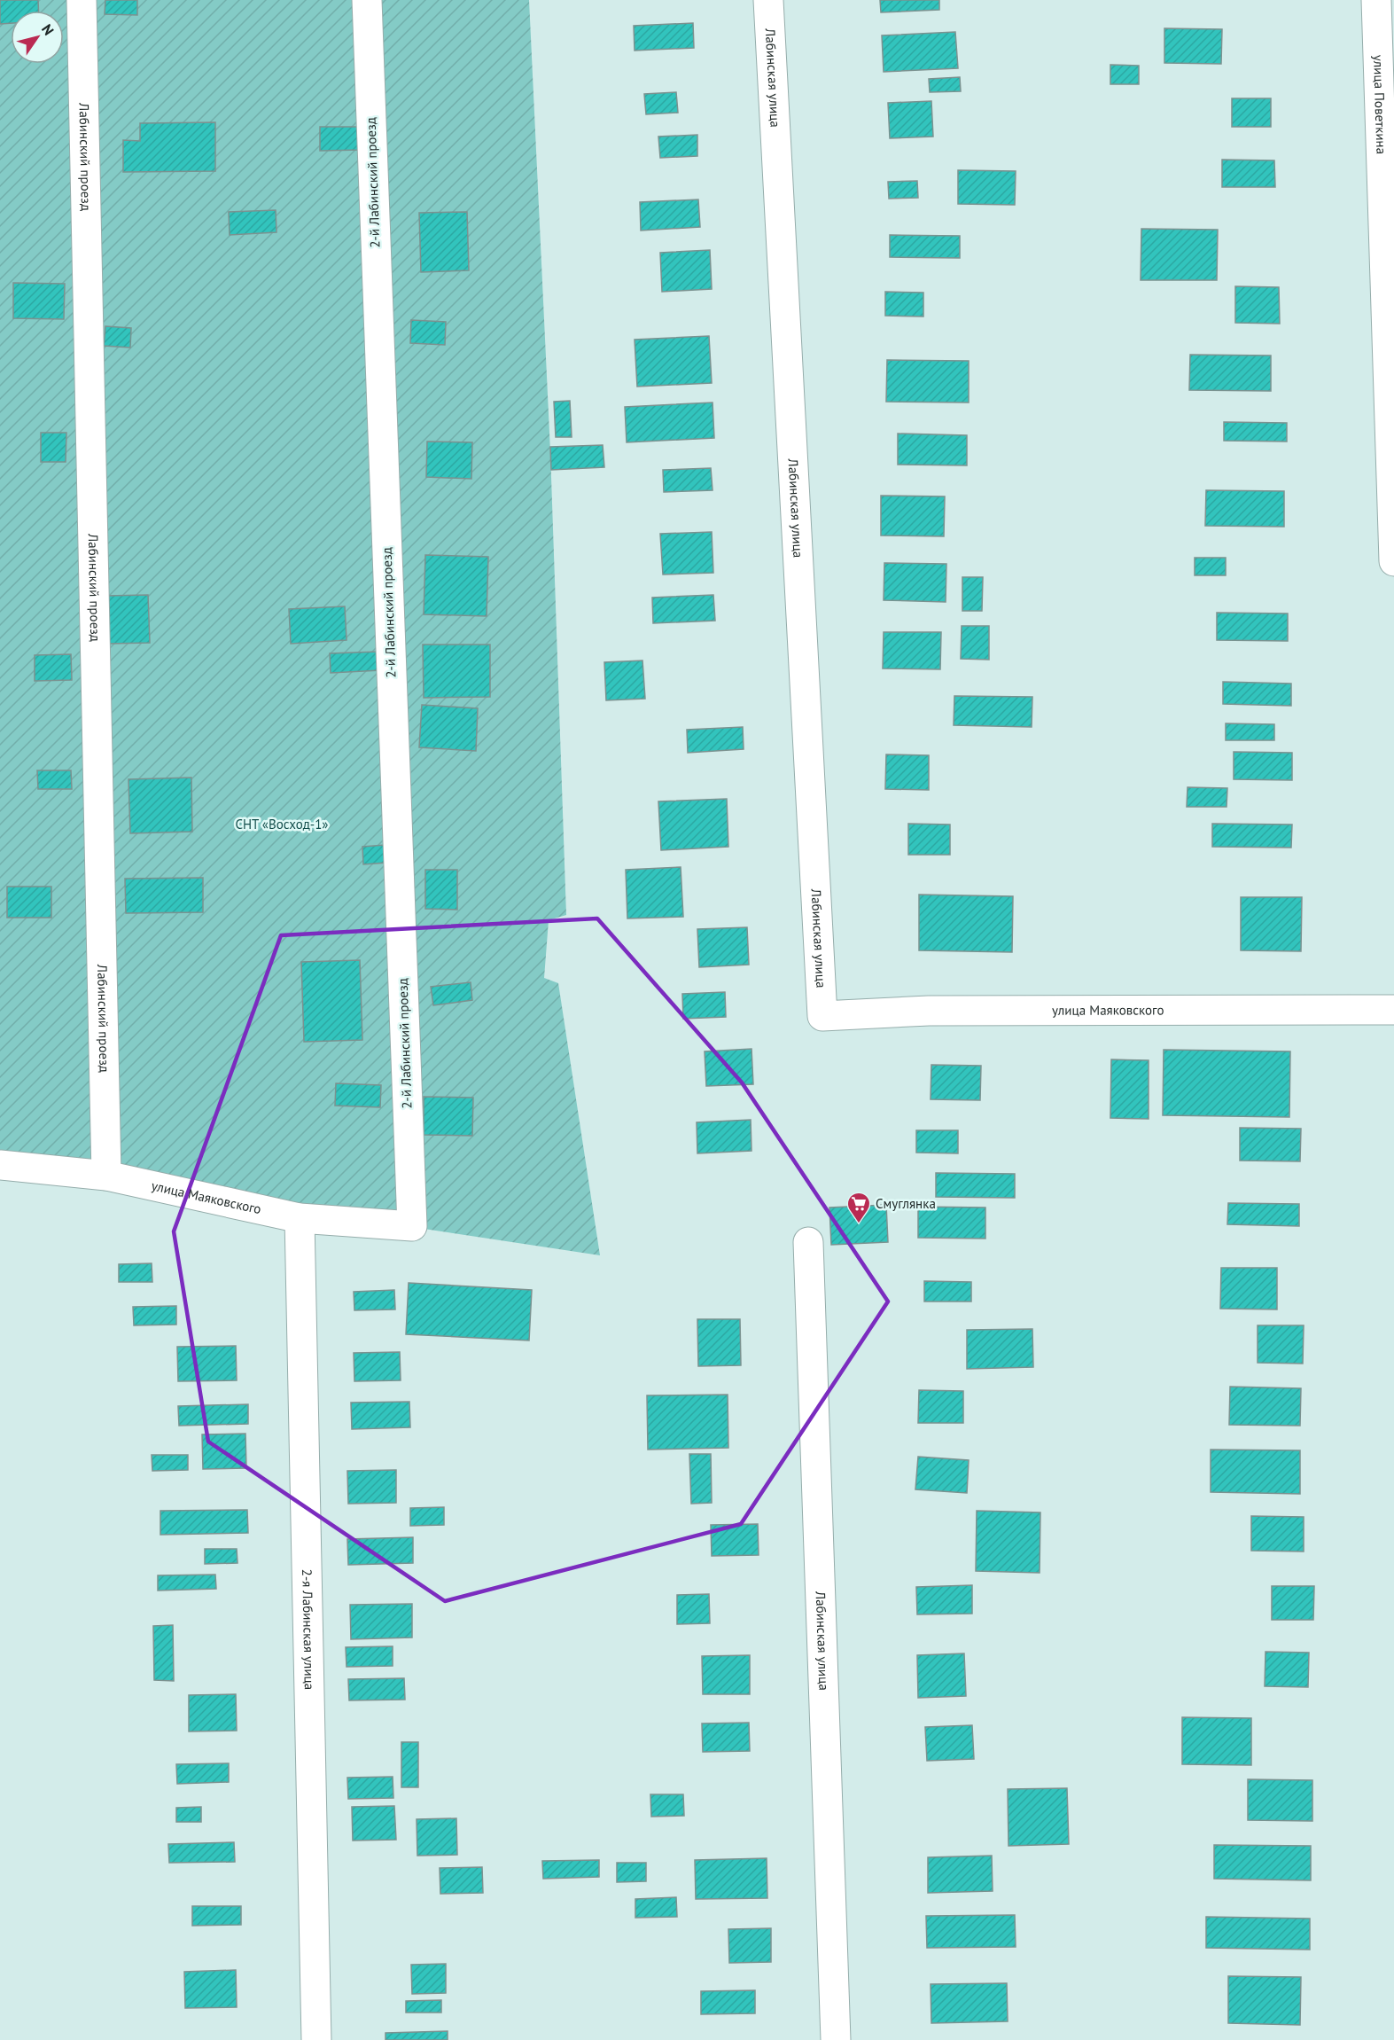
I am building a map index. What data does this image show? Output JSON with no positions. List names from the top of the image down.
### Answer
{
  "streets": {
    "street": [
      "Лабинская улица",
      "улица Поветкина",
      "Лабинский проезд",
      "2-й Лабинский проезд",
      "улица Маяковского",
      "2-я Лабинская улица"
    ]
  },
  "crossings": [
    ["Лабинская улица", "улица Маяковского"],
    ["Лабинский проезд", "улица Маяковского"],
    ["2-й Лабинский проезд", "улица Маяковского"],
    ["улица Маяковского", "2-я Лабинская улица"]
  ],
  "parks": ["СНТ «Восход-1»"],
  "places": {
    "supermarket": ["Смуглянка"]
  },
  "north": "top right"
}
